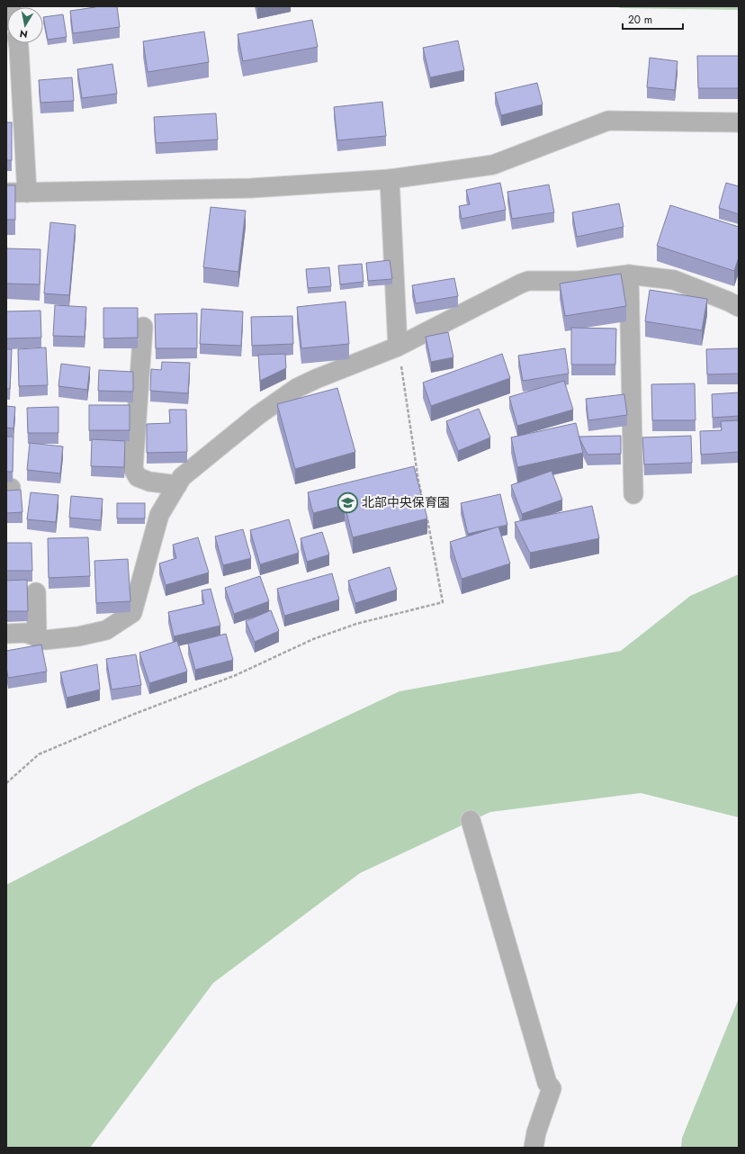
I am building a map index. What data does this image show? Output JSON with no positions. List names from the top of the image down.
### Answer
{
  "places": {
    "school or university": ["北部中央保育園"]
  },
  "scale_bar": "20 m",
  "north": "bottom"
}
